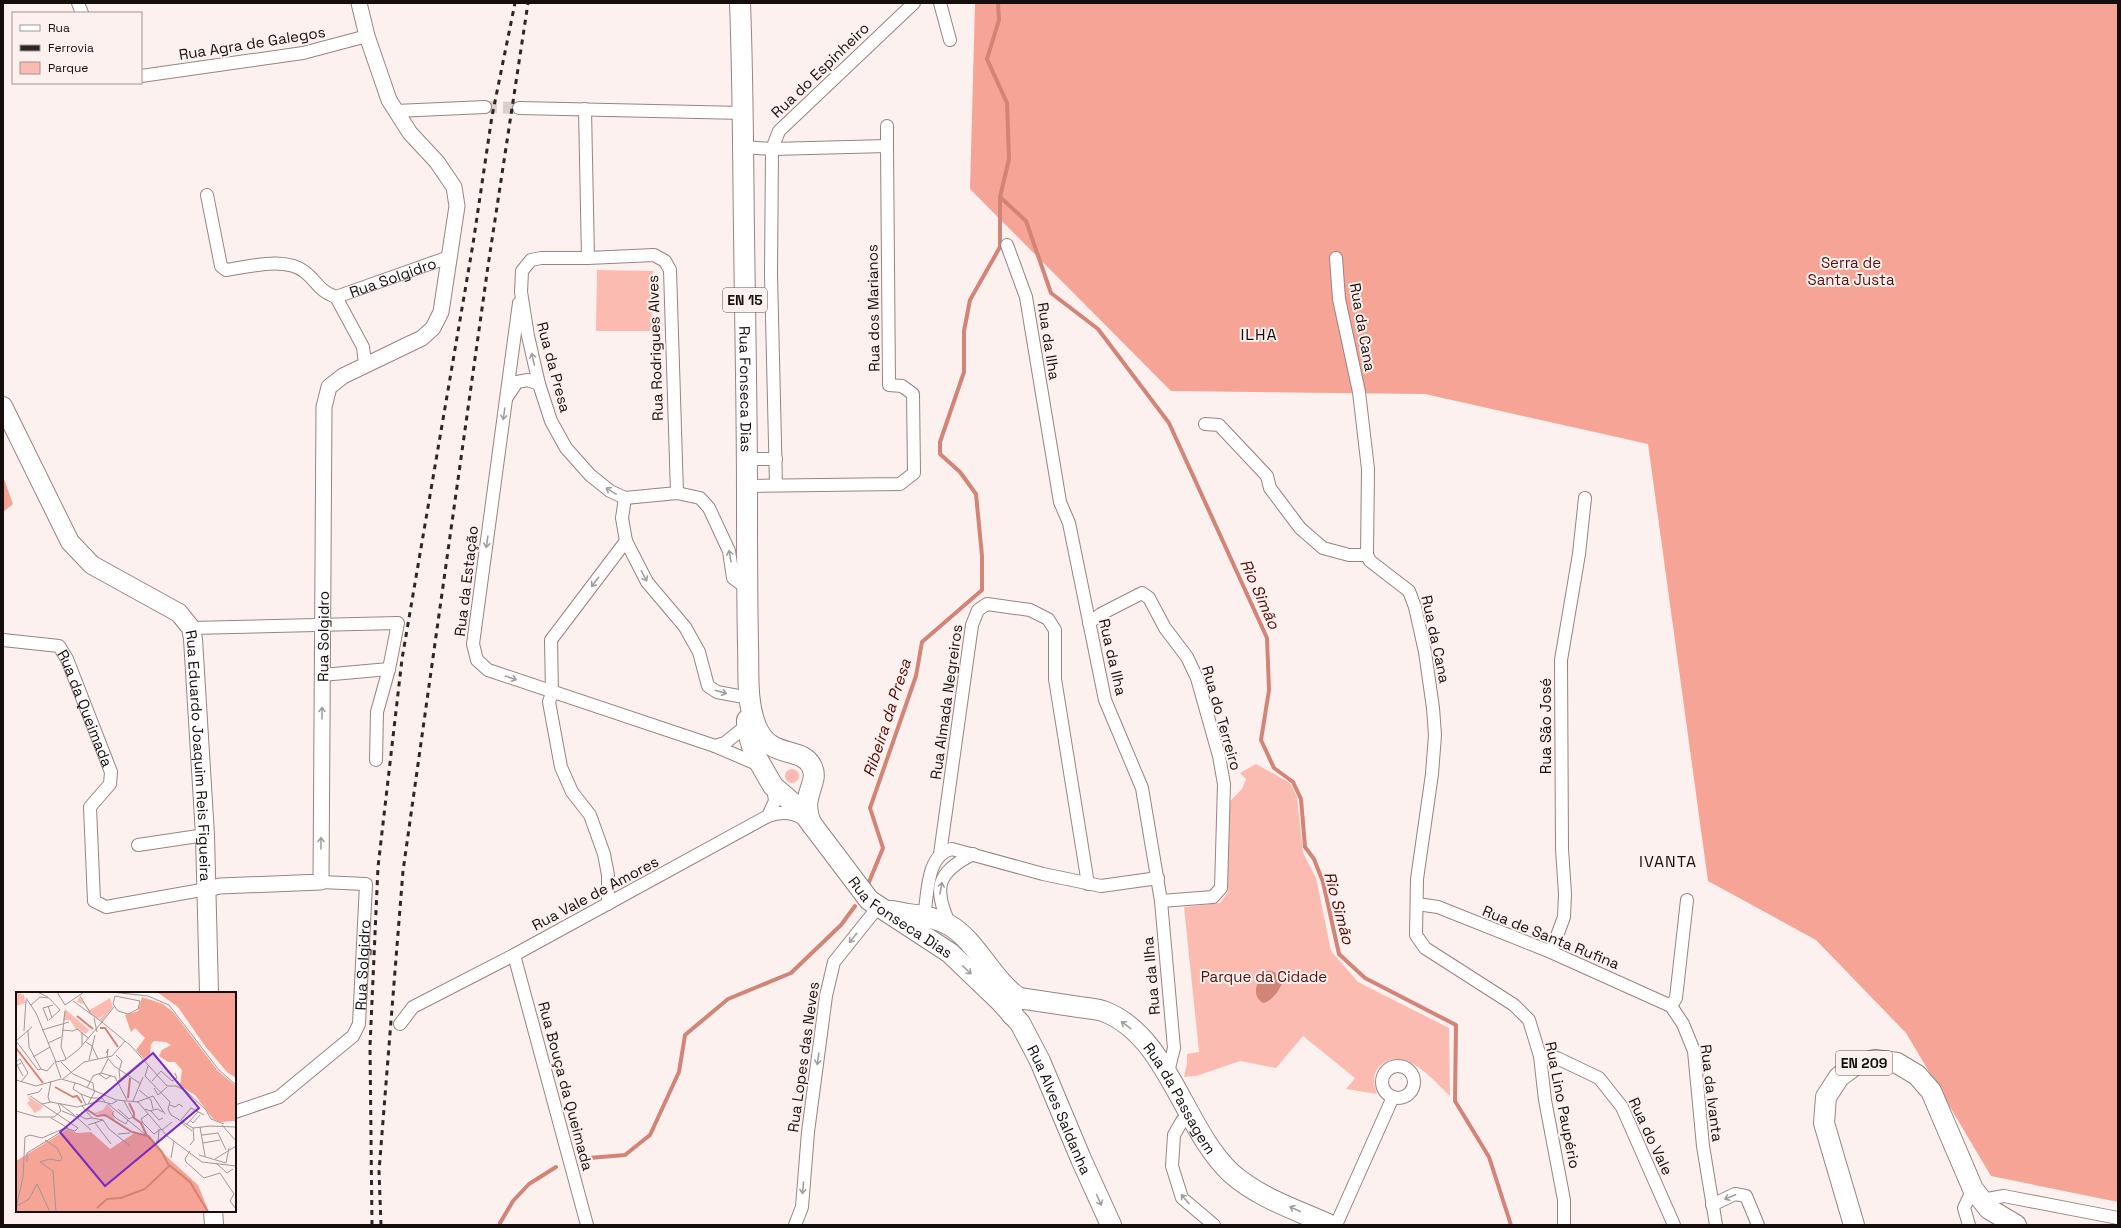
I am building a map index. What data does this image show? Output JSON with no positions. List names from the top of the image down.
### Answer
{
  "streets": {
    "main road": [
      "EN 15",
      "Rua Fonseca Dias",
      "Rua Eduardo Joaquim Reis Figueira",
      "EN 209",
      "Rua da Passagem",
      "Rua Alves Saldanha"
    ],
    "street": [
      "Rua Agra de Galegos",
      "Rua do Espinheiro",
      "Rua Solgidro",
      "Rua dos Marianos",
      "Rua da Cana",
      "Rua da Ilha",
      "Rua Rodrigues Alves",
      "Rua da Presa",
      "Rua da Estação",
      "Rua Almada Negreiros",
      "Rua da Queimada",
      "Rua do Terreiro",
      "Rua São José",
      "Rua Vale de Amores",
      "Rua de Santa Rufina",
      "Rua Lopes das Neves",
      "Rua Bouça da Queimada",
      "Rua da Ivanta",
      "Rua Lino Paupério",
      "Rua do Vale"
    ]
  },
  "crossings": [
    ["Rua Agra de Galegos", "Rua Solgidro"],
    ["Rua Solgidro", "Rua da Queimada"],
    ["Rua dos Marianos", "Rua Fonseca Dias"],
    ["Rua da Cana", "Rua de Santa Rufina"],
    ["Rua da Cana", "Rua Lino Paupério"],
    ["Rua da Ilha", "Rua do Terreiro"],
    ["Rua da Ilha", "Rua da Passagem"],
    ["Rua Rodrigues Alves", "Rua da Presa"],
    ["Rua da Presa", "Rua da Estação"],
    ["Rua Fonseca Dias", "Rua da Estação"],
    ["Rua Fonseca Dias", "Rua Lopes das Neves"],
    ["Rua Fonseca Dias", "Rua da Passagem"],
    ["Rua Fonseca Dias", "Rua Alves Saldanha"],
    ["Rua da Queimada", "Rua Eduardo Joaquim Reis Figueira"],
    ["Rua São José", "Rua de Santa Rufina"],
    ["Rua Vale de Amores", "Rua Bouça da Queimada"],
    ["Rua de Santa Rufina", "Rua da Ivanta"],
    ["Rua de Santa Rufina", "Rua Lino Paupério"],
    ["Rua da Passagem", "Rua Alves Saldanha"],
    ["Rua Lino Paupério", "Rua do Vale"]
  ],
  "one_way": [
    "Rua da Presa",
    "Rua da Estação",
    "Rua Lopes das Neves",
    "Rua da Passagem",
    "Rua Alves Saldanha"
  ],
  "districts": ["ILHA", "IVANTA"],
  "water": ["Rio Simão", "Ribeira da Presa"],
  "parks": ["Serra de Santa Justa", "Parque da Cidade"],
  "legend": ["Rua", "Ferrovia", "Parque"]
}
